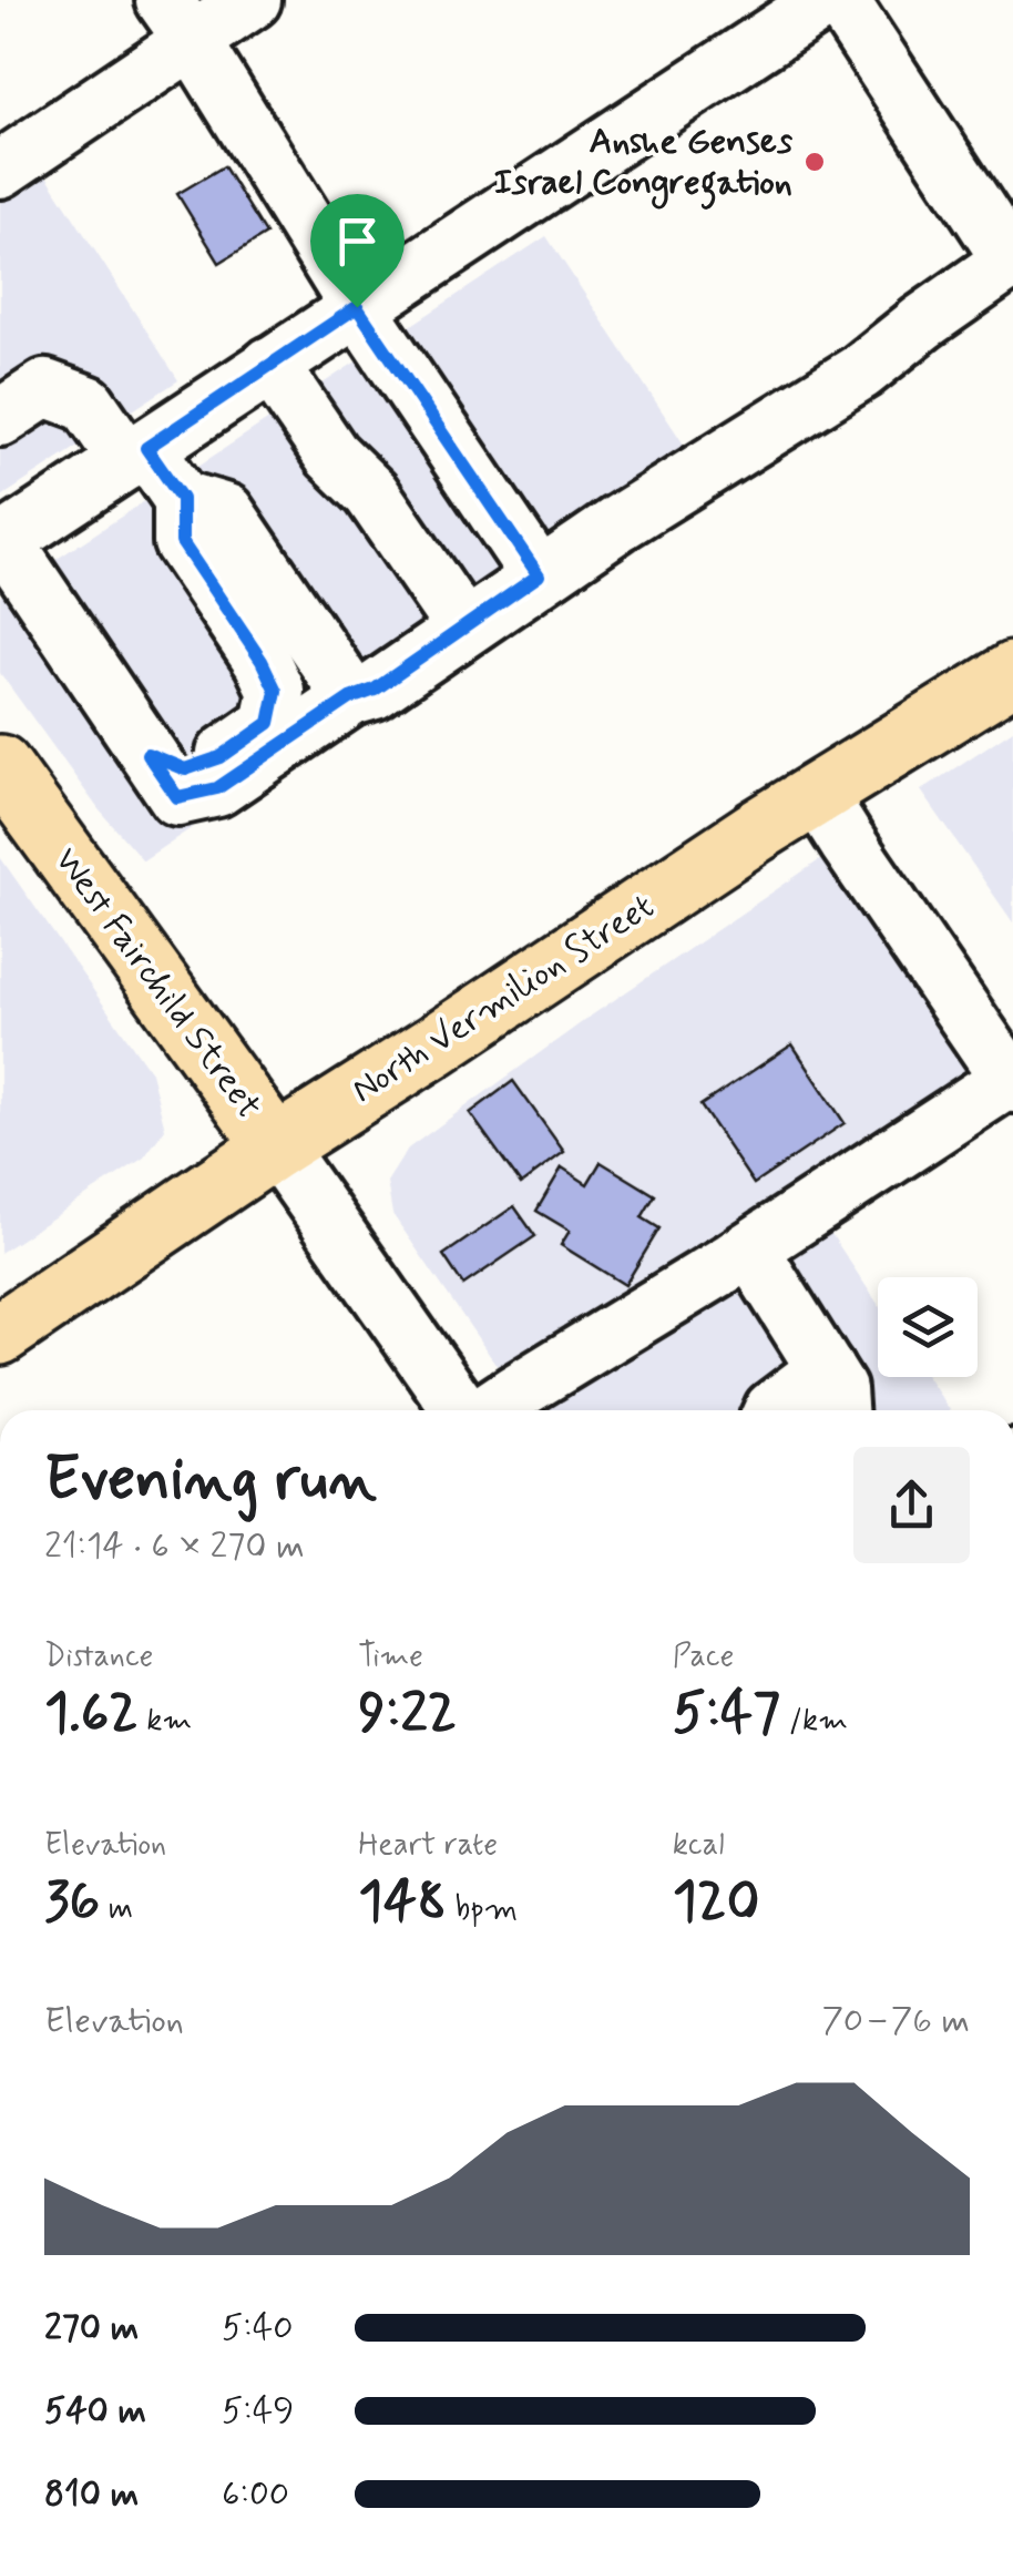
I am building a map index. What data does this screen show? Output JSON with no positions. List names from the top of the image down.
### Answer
{
  "streets": {
    "main road": ["West Fairchild Street", "North Vermilion Street"]
  },
  "crossings": [
    ["West Fairchild Street", "North Vermilion Street"]
  ],
  "places": ["Anshe Genses Israel Congregation"],
  "page": {
    "heading": ["Evening run", "21:14 · 6 × 270 m"],
    "stats": [
      ["Distance", "1.62 km"],
      ["Time", "9:22"],
      ["Pace", "5:47 /km"],
      ["Elevation", "36 m"],
      ["Heart rate", "148 bpm"],
      ["kcal", "120"]
    ],
    "chart": ["Elevation", "70–76 m"],
    "list": [
      {
        "name": "270 m",
        "note": "5:40"
      },
      {
        "name": "540 m",
        "note": "5:49"
      },
      {
        "name": "810 m",
        "note": "6:00"
      }
    ]
  }
}
